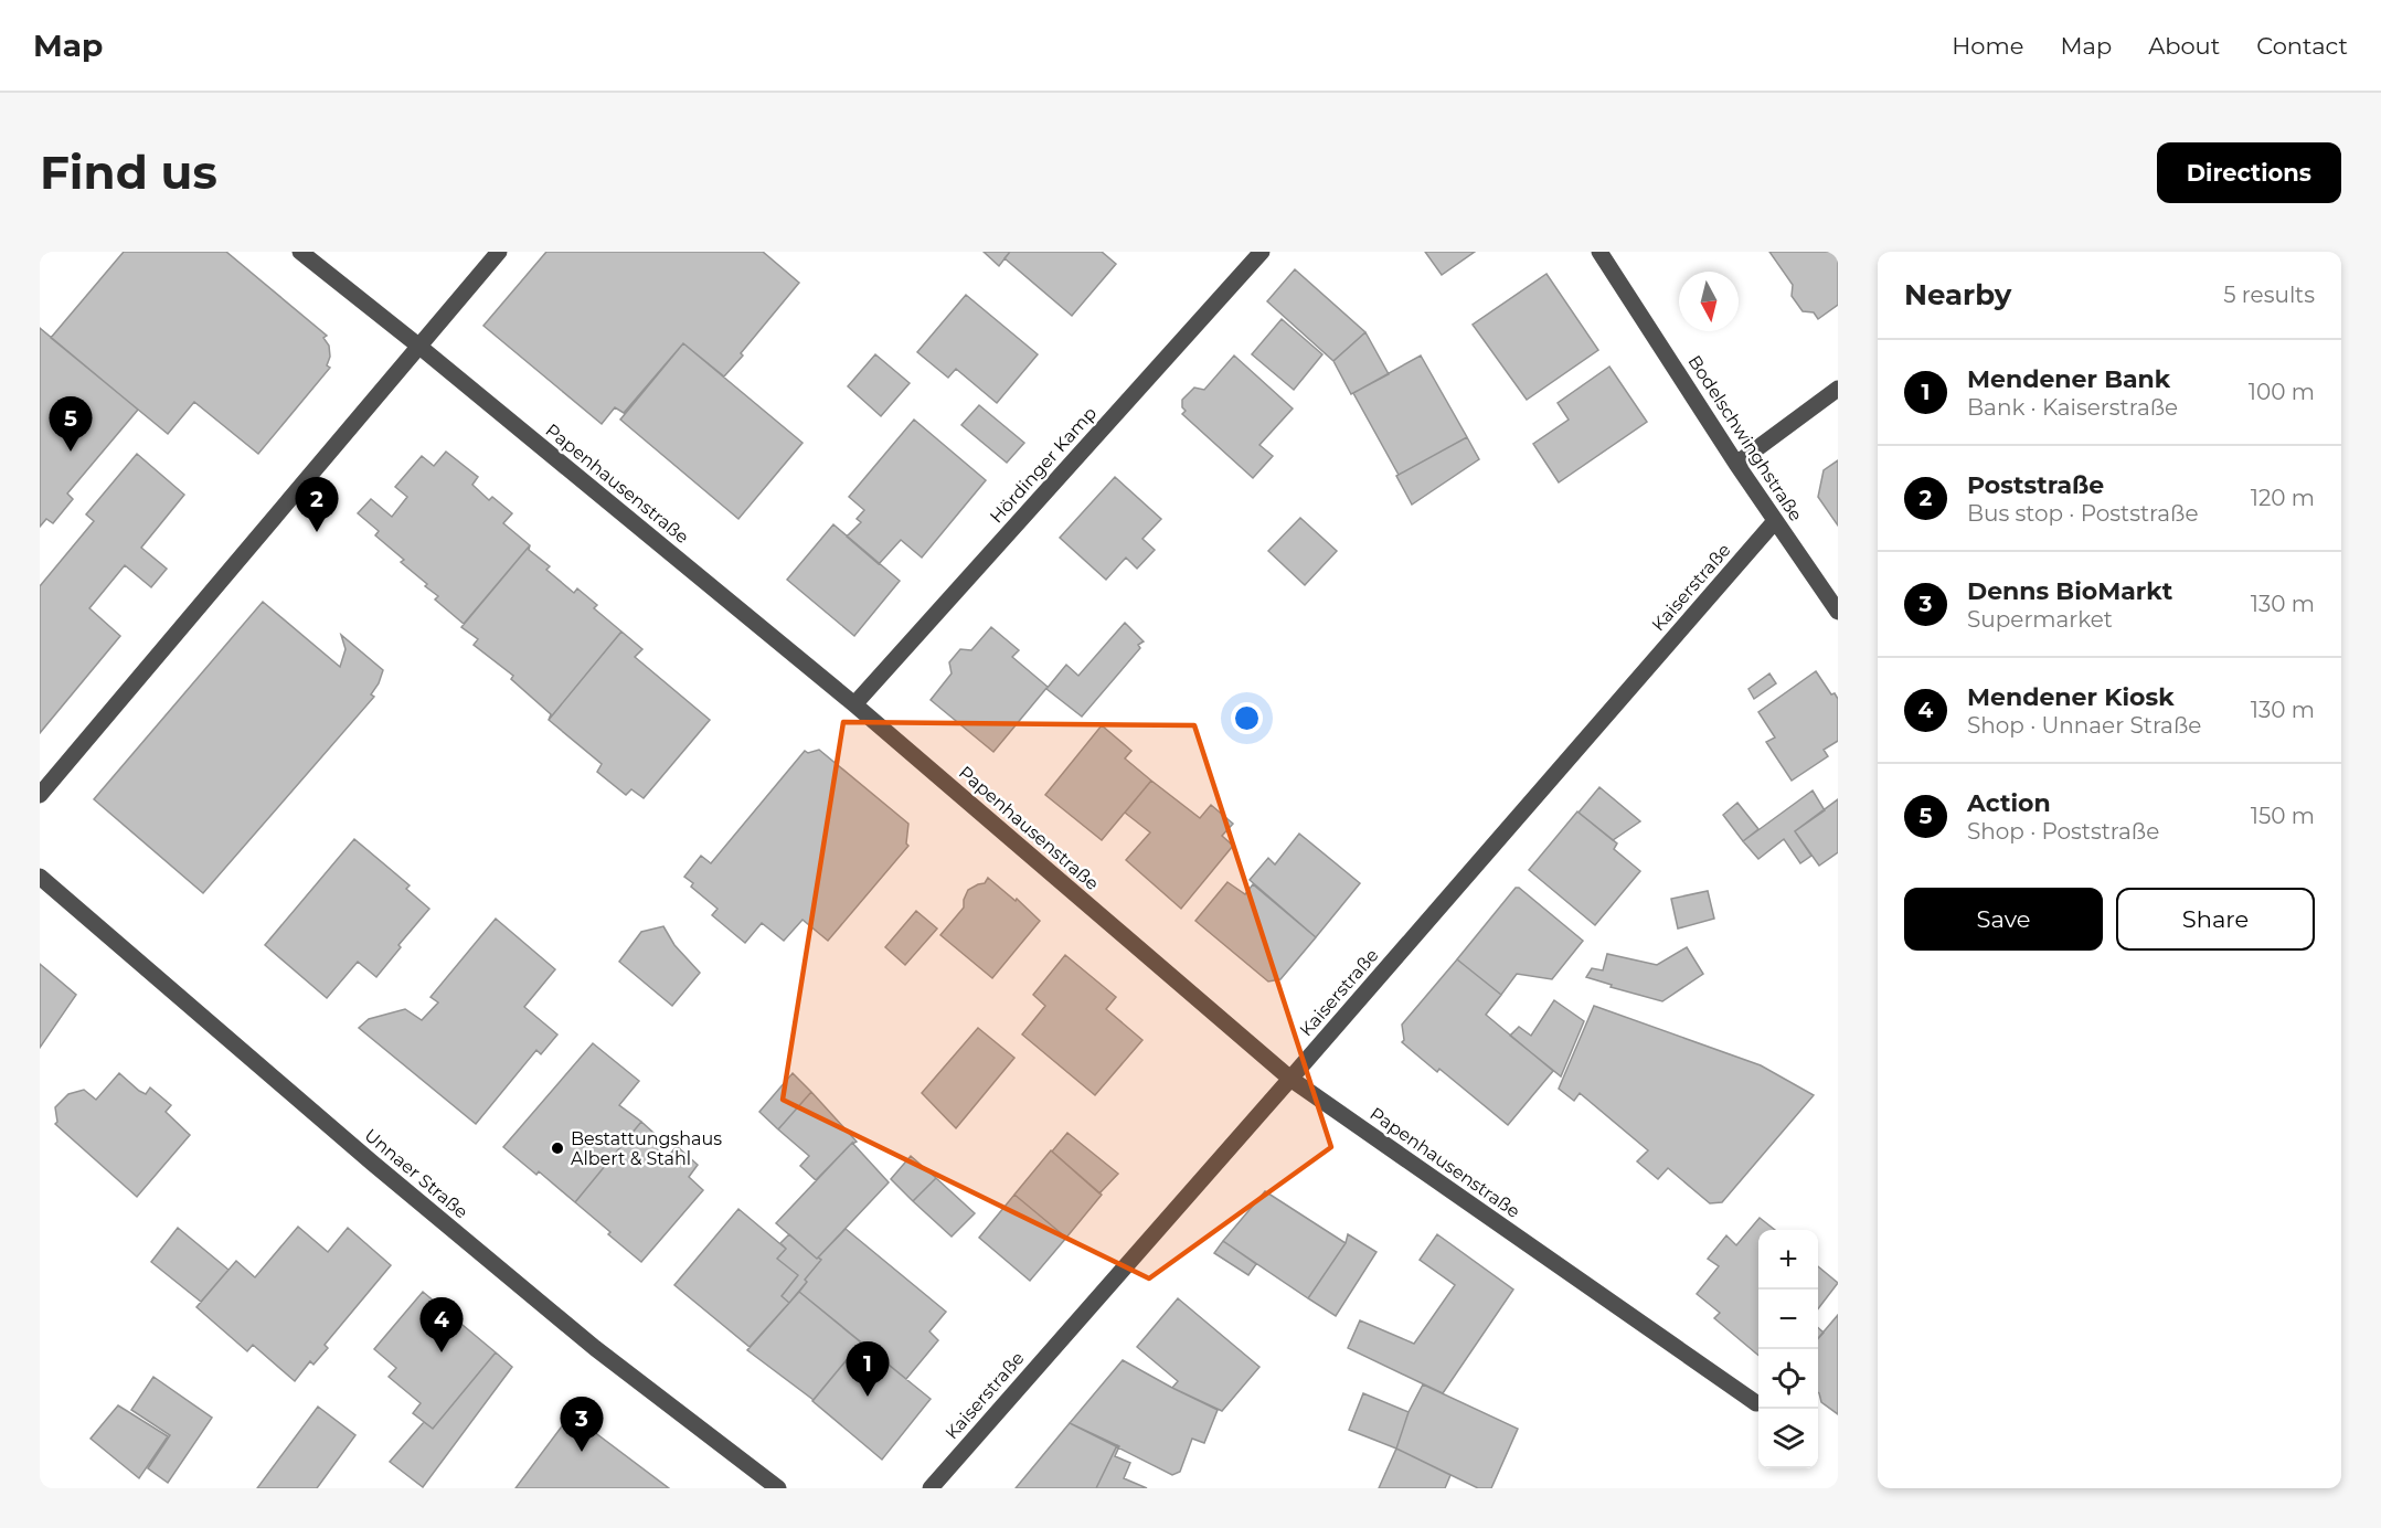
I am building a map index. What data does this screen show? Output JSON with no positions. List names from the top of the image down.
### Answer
{
  "streets": {
    "street": [
      "Bodelschwinghstraße",
      "Hördinger Kamp",
      "Papenhausenstraße",
      "Kaiserstraße",
      "Unnaer Straße"
    ]
  },
  "crossings": [
    ["Bodelschwinghstraße", "Kaiserstraße"],
    ["Hördinger Kamp", "Papenhausenstraße"],
    ["Papenhausenstraße", "Kaiserstraße"]
  ],
  "places": ["Bestattungshaus Albert & Stahl"],
  "north": "bottom",
  "page": {
    "header": "Map",
    "nav": [
      "Home",
      "Map",
      "About",
      "Contact"
    ],
    "buttons": [
      "Directions",
      ["Save", "Share"]
    ],
    "title": "Find us",
    "heading": ["Nearby", "5 results"],
    "list": [
      {
        "mark": "1",
        "name": "Mendener Bank",
        "note": "Bank · Kaiserstraße",
        "value": "100 m"
      },
      {
        "mark": "2",
        "name": "Poststraße",
        "note": "Bus stop · Poststraße",
        "value": "120 m"
      },
      {
        "mark": "3",
        "name": "Denns BioMarkt",
        "note": "Supermarket",
        "value": "130 m"
      },
      {
        "mark": "4",
        "name": "Mendener Kiosk",
        "note": "Shop · Unnaer Straße",
        "value": "130 m"
      },
      {
        "mark": "5",
        "name": "Action",
        "note": "Shop · Poststraße",
        "value": "150 m"
      }
    ],
    "pins": [
      "5",
      "2",
      "4",
      "1",
      "3"
    ],
    "map_buttons": ["+", "−"]
  }
}
